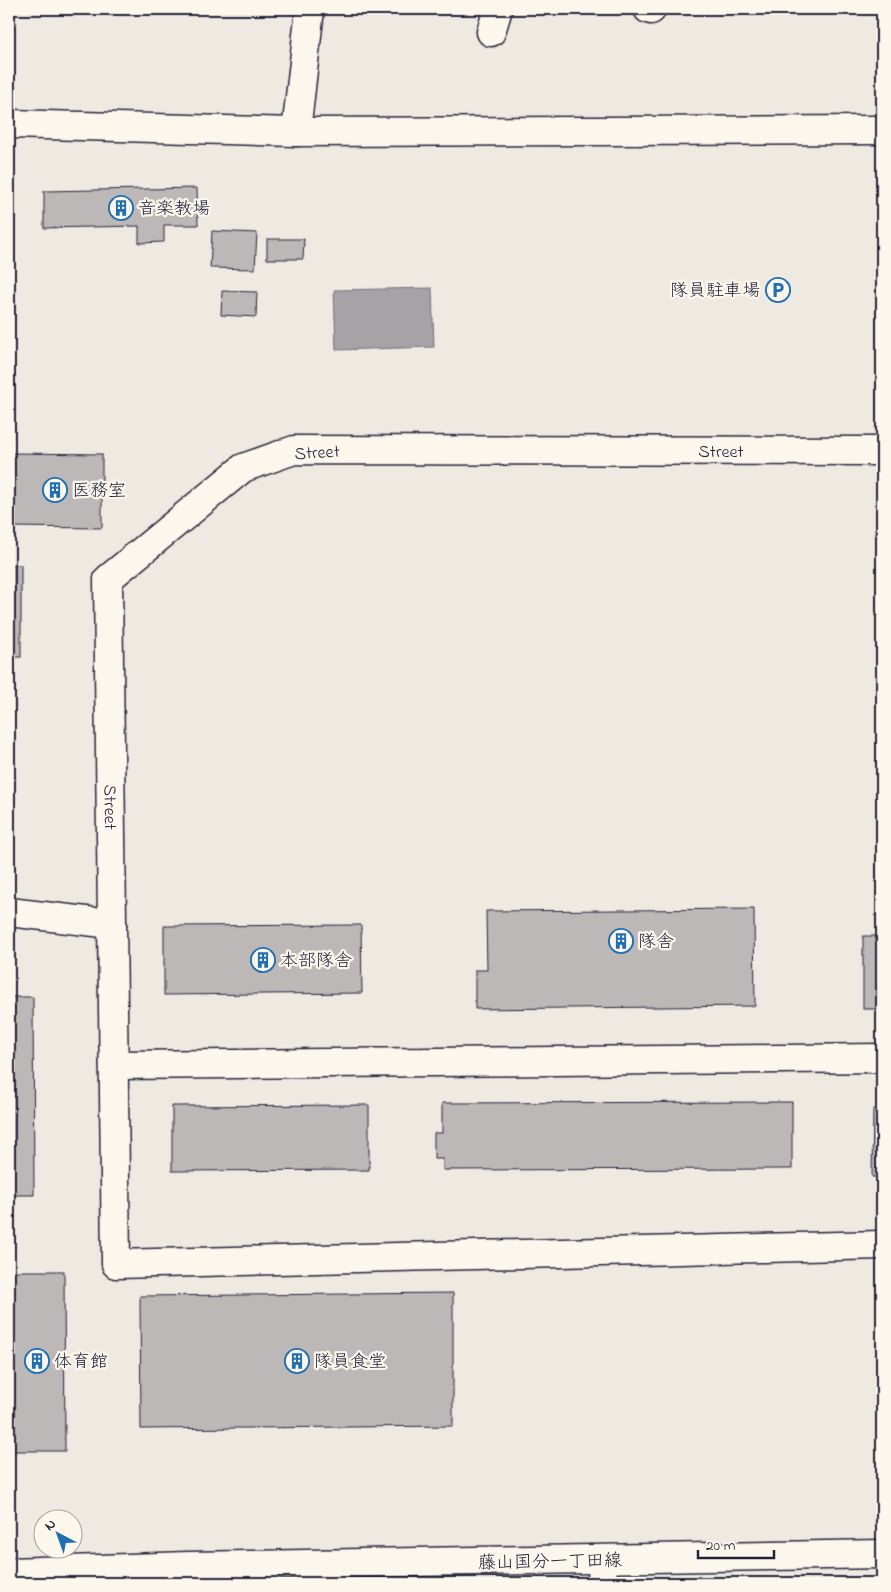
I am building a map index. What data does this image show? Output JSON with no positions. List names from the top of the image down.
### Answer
{
  "streets": {
    "street": ["Street", "藤山国分一丁田線"]
  },
  "places": {
    "building": [
      "音楽教場",
      "医務室",
      "隊舎",
      "本部隊舎",
      "体育館",
      "隊員食堂"
    ],
    "parking": ["隊員駐車場"]
  },
  "scale_bar": "20 m",
  "north": "top left"
}
